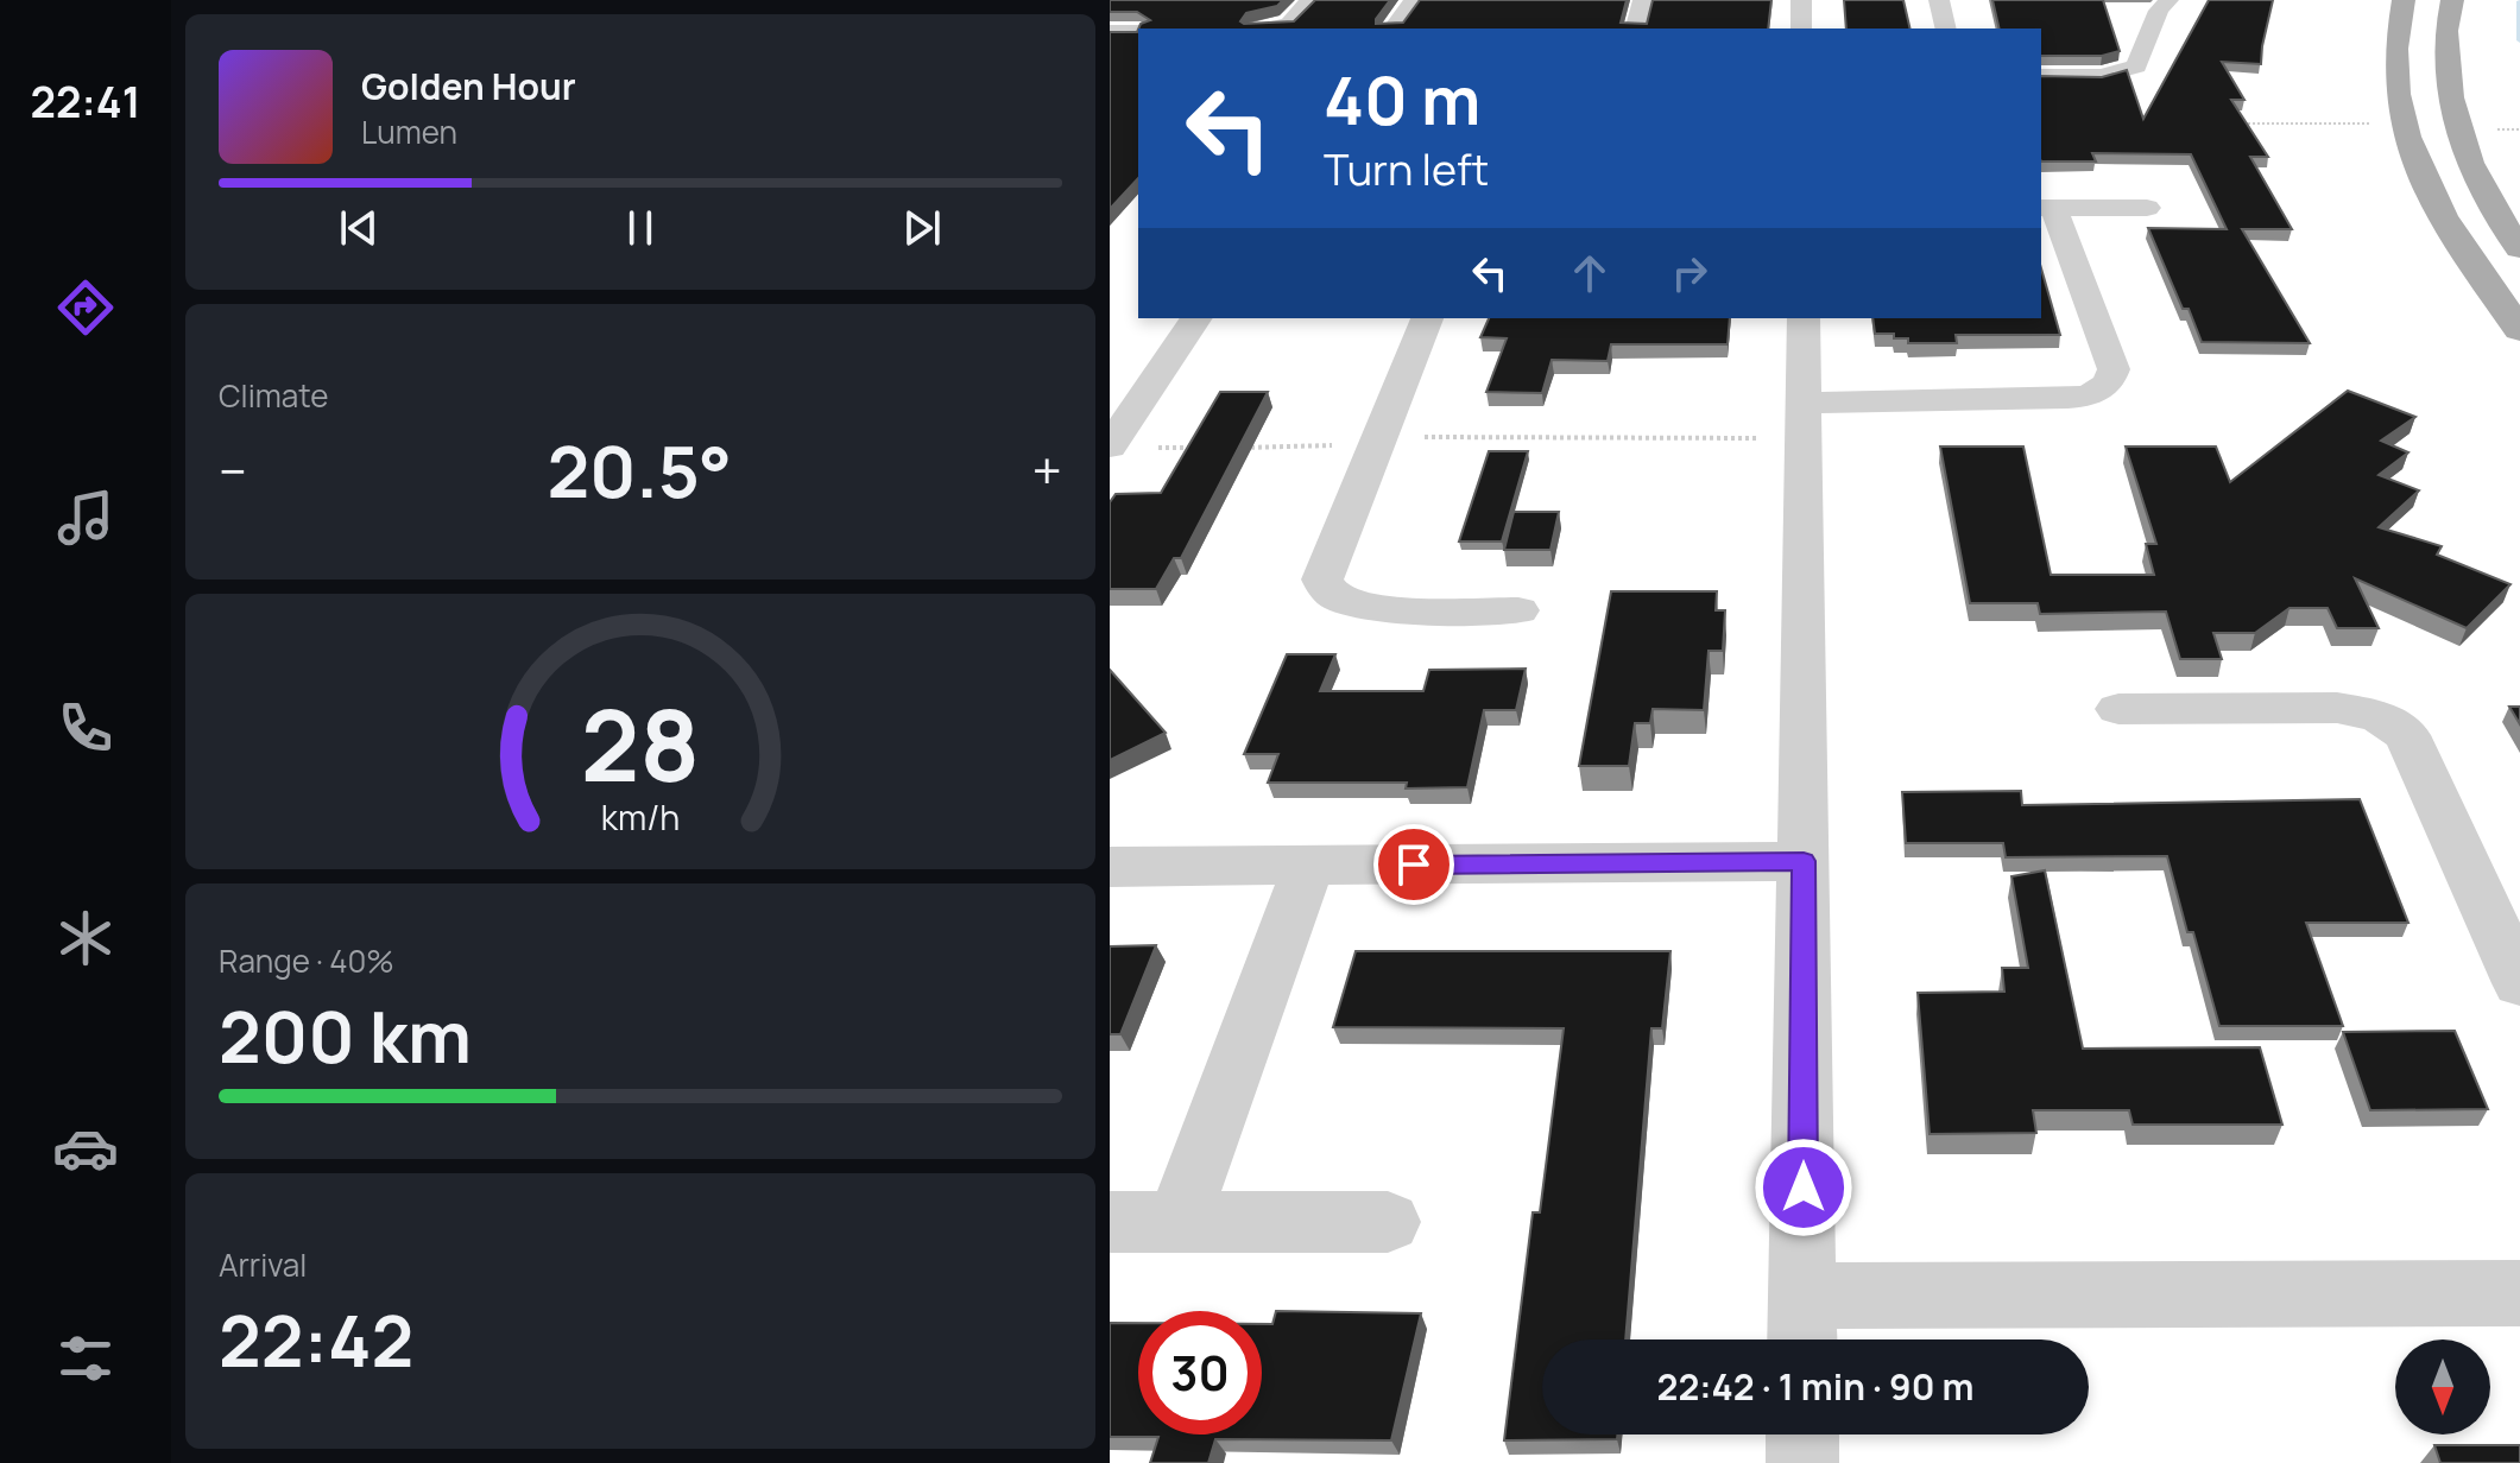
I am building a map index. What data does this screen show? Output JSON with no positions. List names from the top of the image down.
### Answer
{
  "north": "bottom",
  "page": {
    "tabs": "22:41",
    "turn": ["40 m", "Turn left"],
    "song": ["Golden Hour", "Lumen"],
    "tile": [
      "Climate",
      ["Range · 40%", "200 km"],
      ["Arrival", "22:42"]
    ],
    "heat": ["−", "20.5°", "+"],
    "limit": "30",
    "trip": "22:42 · 1 min · 90 m",
    "gauge": ["28", "km/h"]
  }
}
